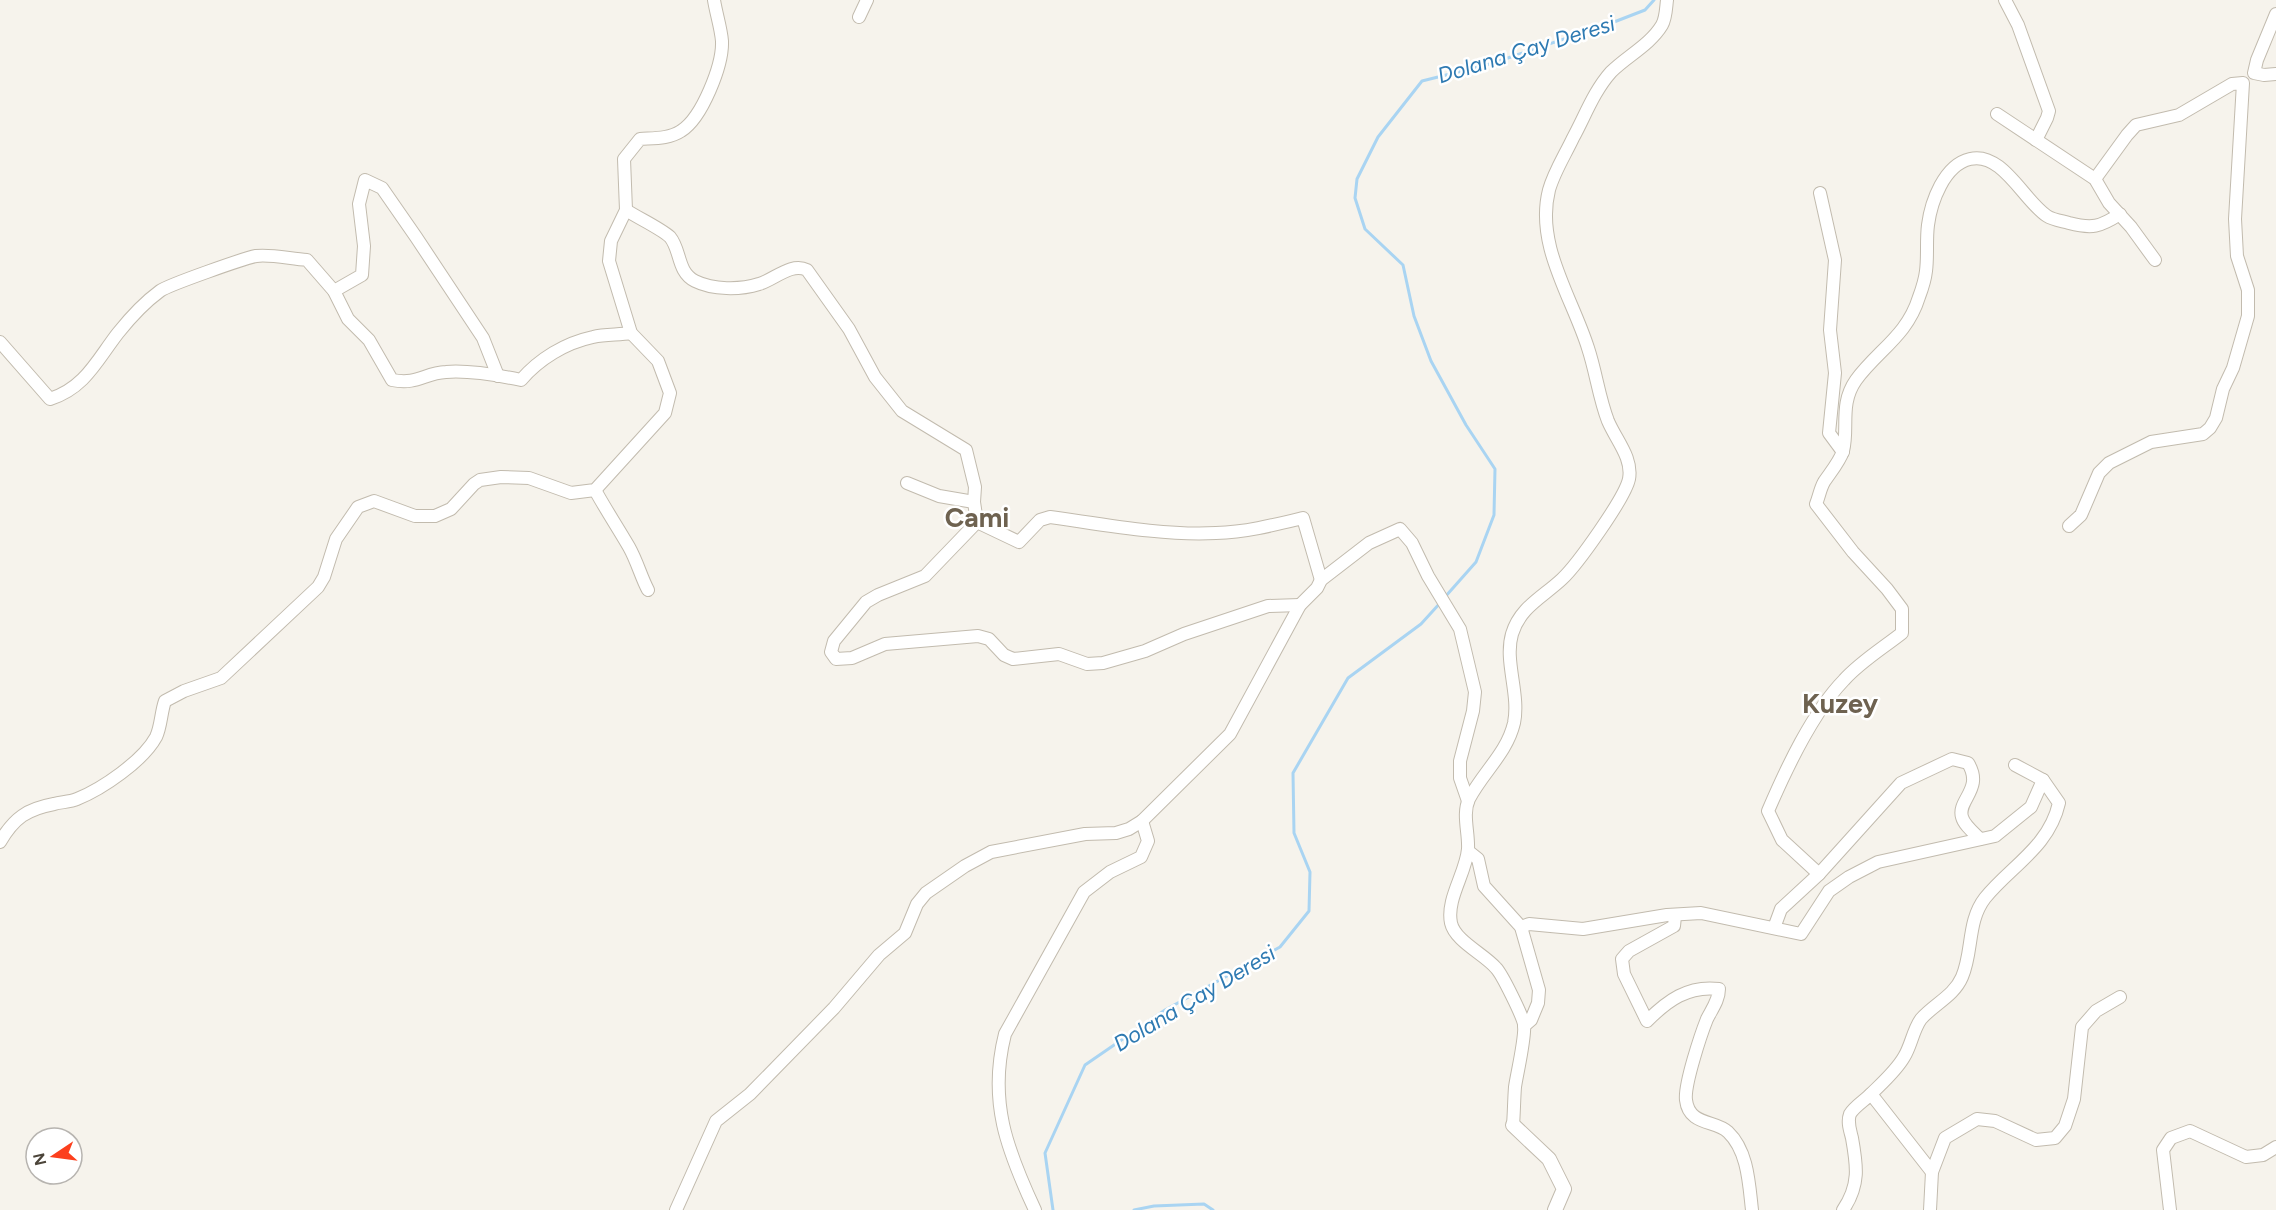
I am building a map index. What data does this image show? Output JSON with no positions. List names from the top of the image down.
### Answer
{
  "districts": ["Cami", "Kuzey"],
  "water": ["Dolana Çay Deresi"],
  "north": "left"
}
